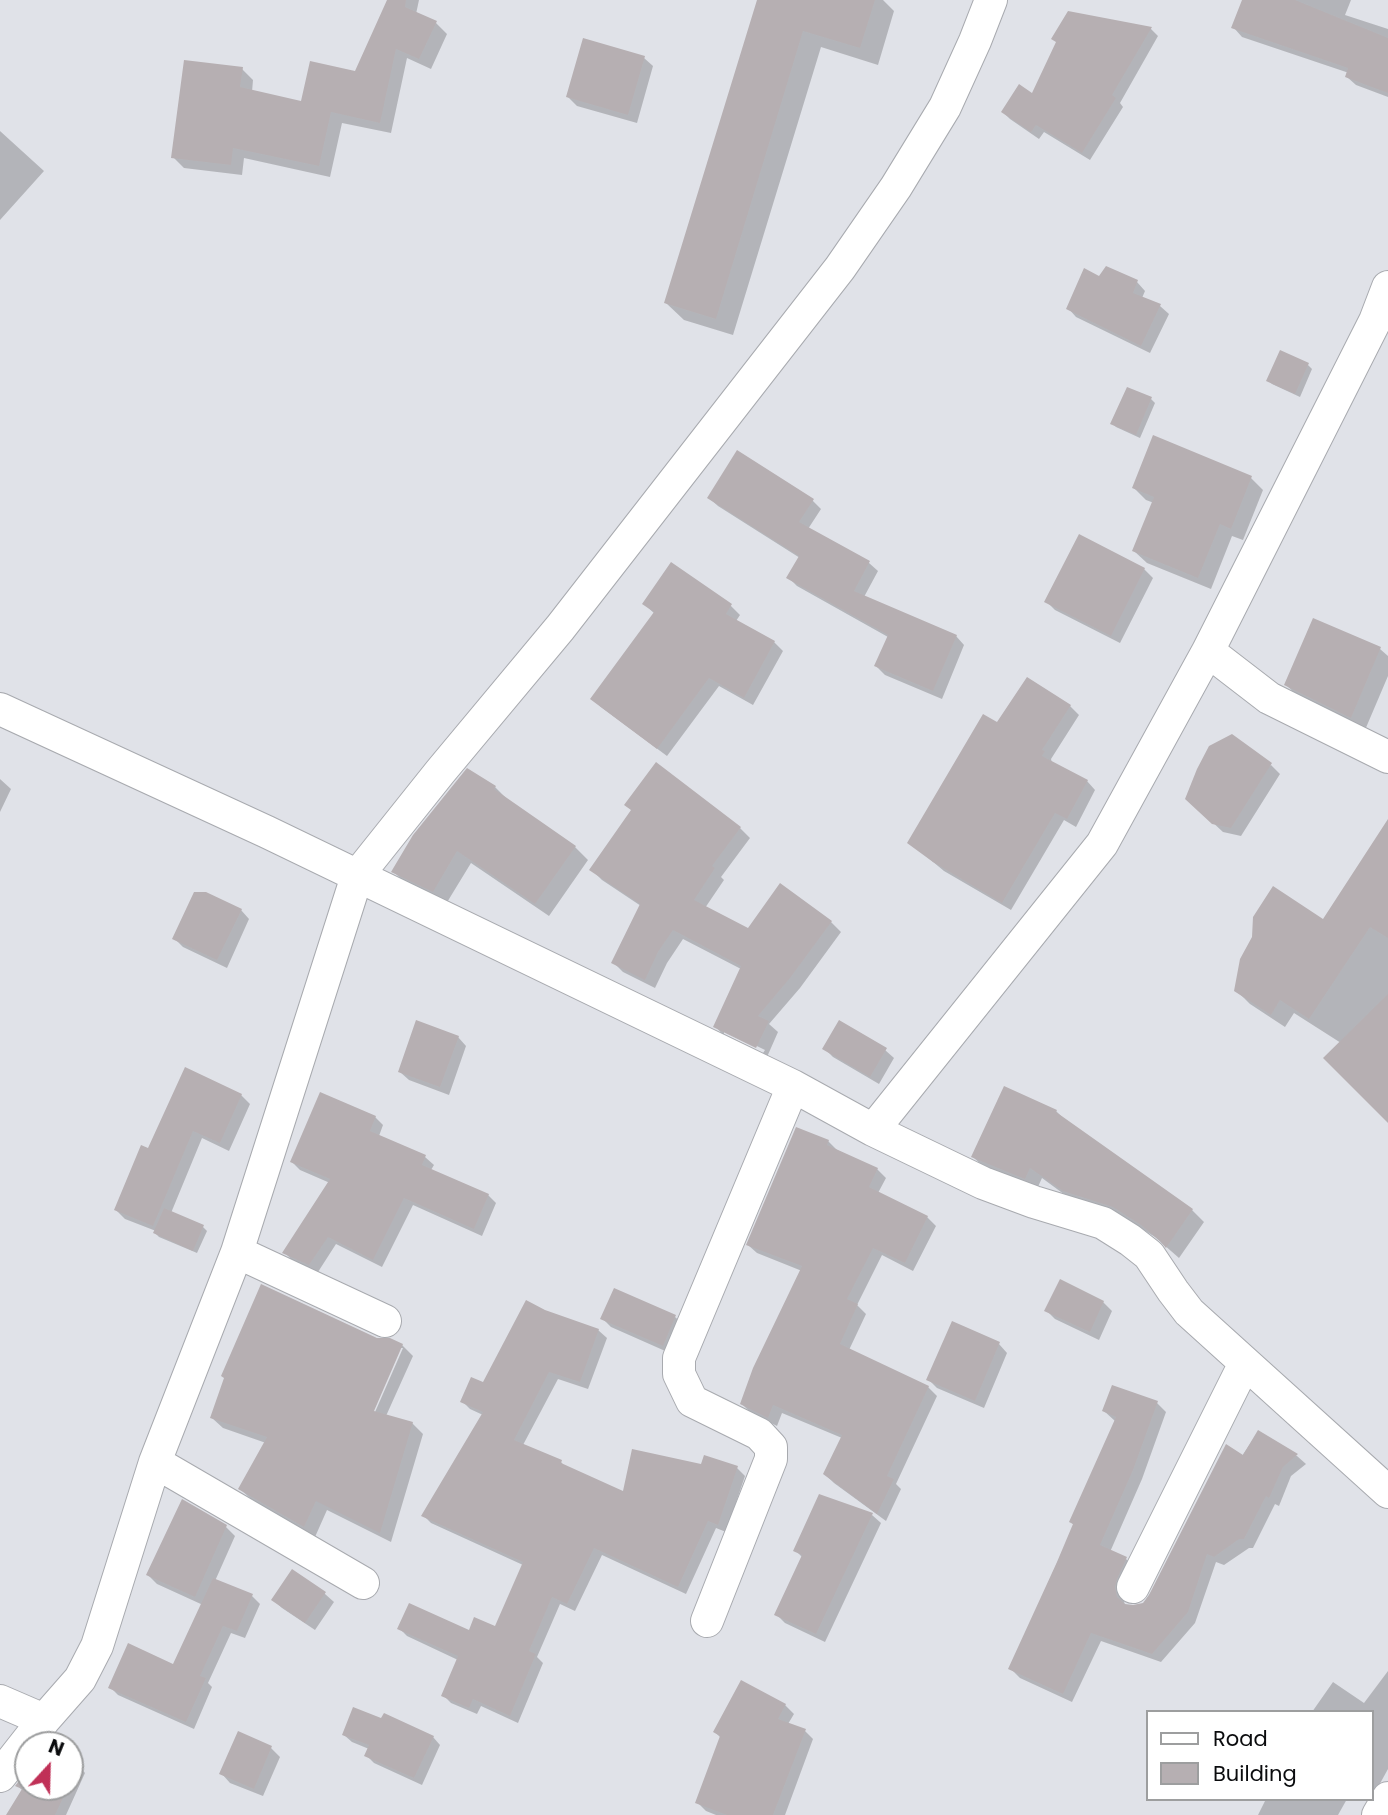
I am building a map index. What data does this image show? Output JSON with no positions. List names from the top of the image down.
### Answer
{
  "legend": ["Road", "Building"],
  "north": "top"
}
